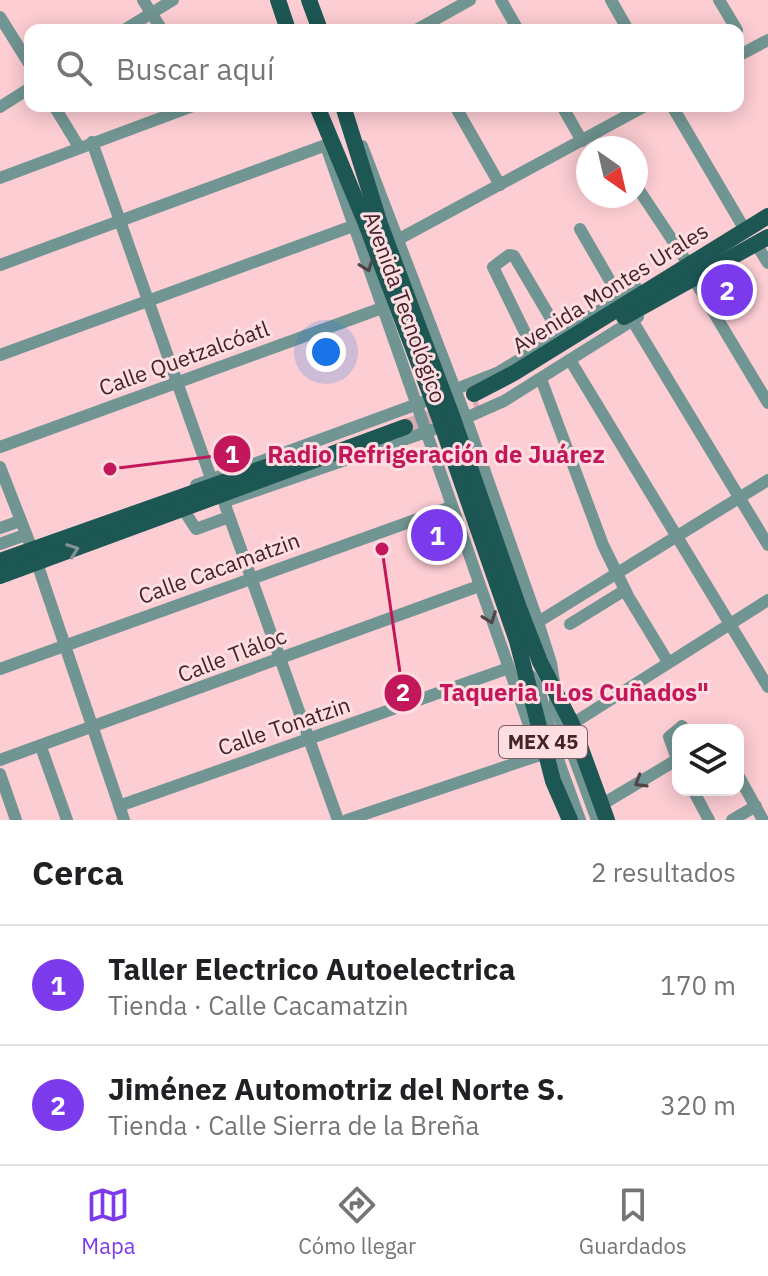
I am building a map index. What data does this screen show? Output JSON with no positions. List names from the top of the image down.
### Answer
{
  "streets": {
    "main road": ["Avenida Montes Urales", "Avenida Tecnológico", "MEX 45"],
    "street": [
      "Calle Quetzalcóatl",
      "Calle Cacamatzin",
      "Calle Tláloc",
      "Calle Tonatzin"
    ]
  },
  "crossings": [
    ["Avenida Tecnológico", "Calle Quetzalcóatl"],
    ["Avenida Tecnológico", "Calle Cacamatzin"],
    ["Avenida Tecnológico", "Calle Tláloc"],
    ["Avenida Tecnológico", "Calle Tonatzin"]
  ],
  "places": ["Radio Refrigeración de Juárez", "Taqueria \"Los Cuñados\""],
  "north": "bottom right",
  "page": {
    "search": "Buscar aquí",
    "pins": ["2", "1"],
    "heading": ["Cerca", "2 resultados"],
    "list": [
      {
        "mark": "1",
        "name": "Taller Electrico Autoelectrica",
        "note": "Tienda · Calle Cacamatzin",
        "value": "170 m"
      },
      {
        "mark": "2",
        "name": "Jiménez Automotriz del Norte S.",
        "note": "Tienda · Calle Sierra de la Breña",
        "value": "320 m"
      }
    ],
    "nav": ["Mapa", "Cómo llegar", "Guardados"]
  }
}
